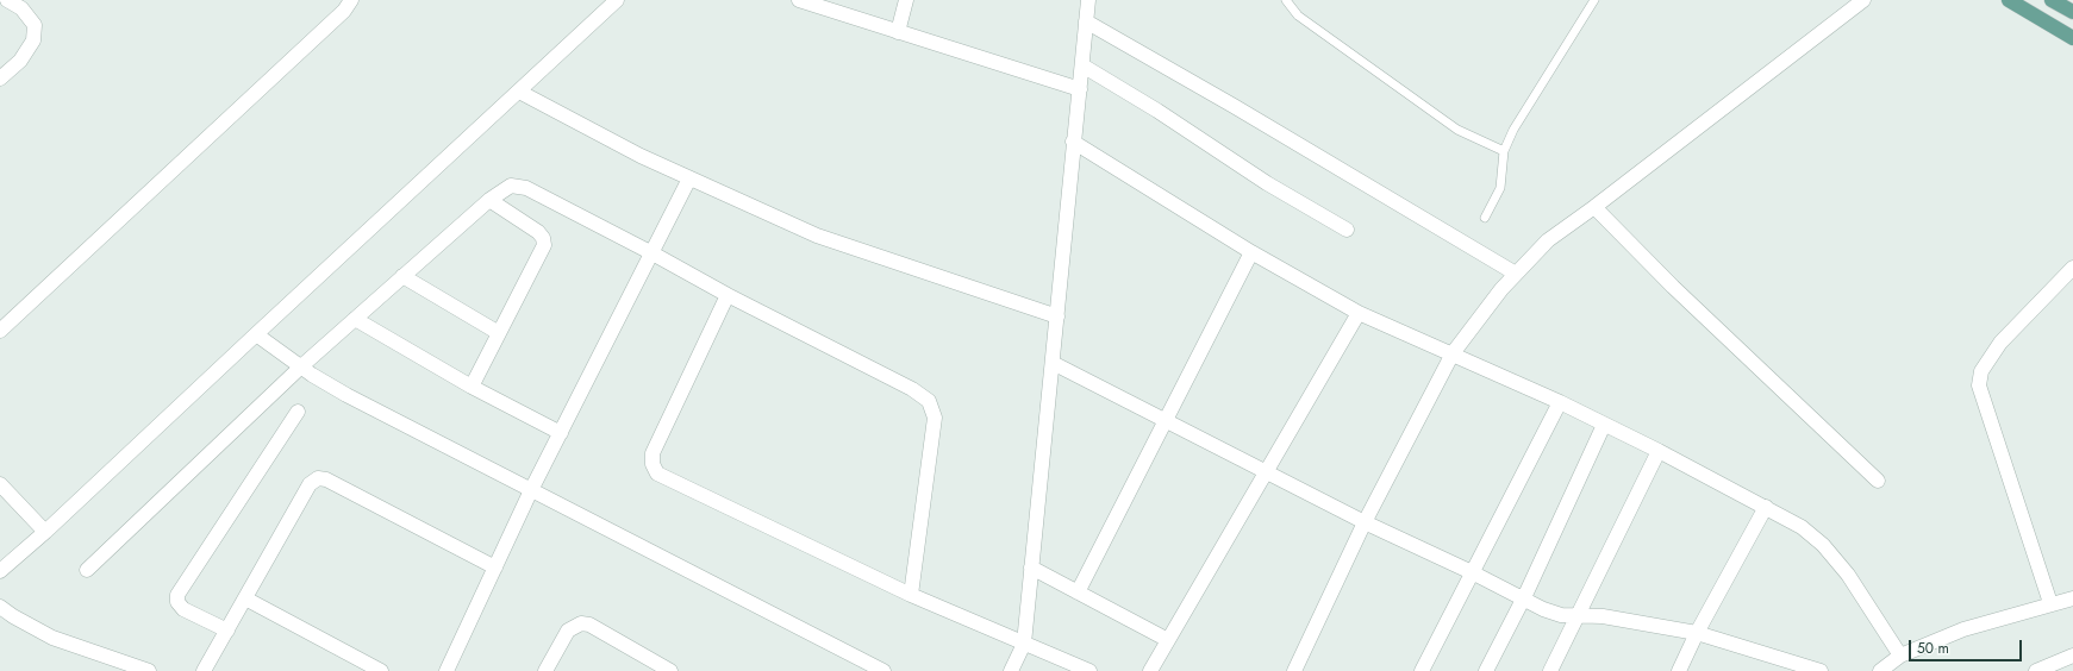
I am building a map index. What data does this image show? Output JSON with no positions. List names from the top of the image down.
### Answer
{
  "scale_bar": "50 m"
}
